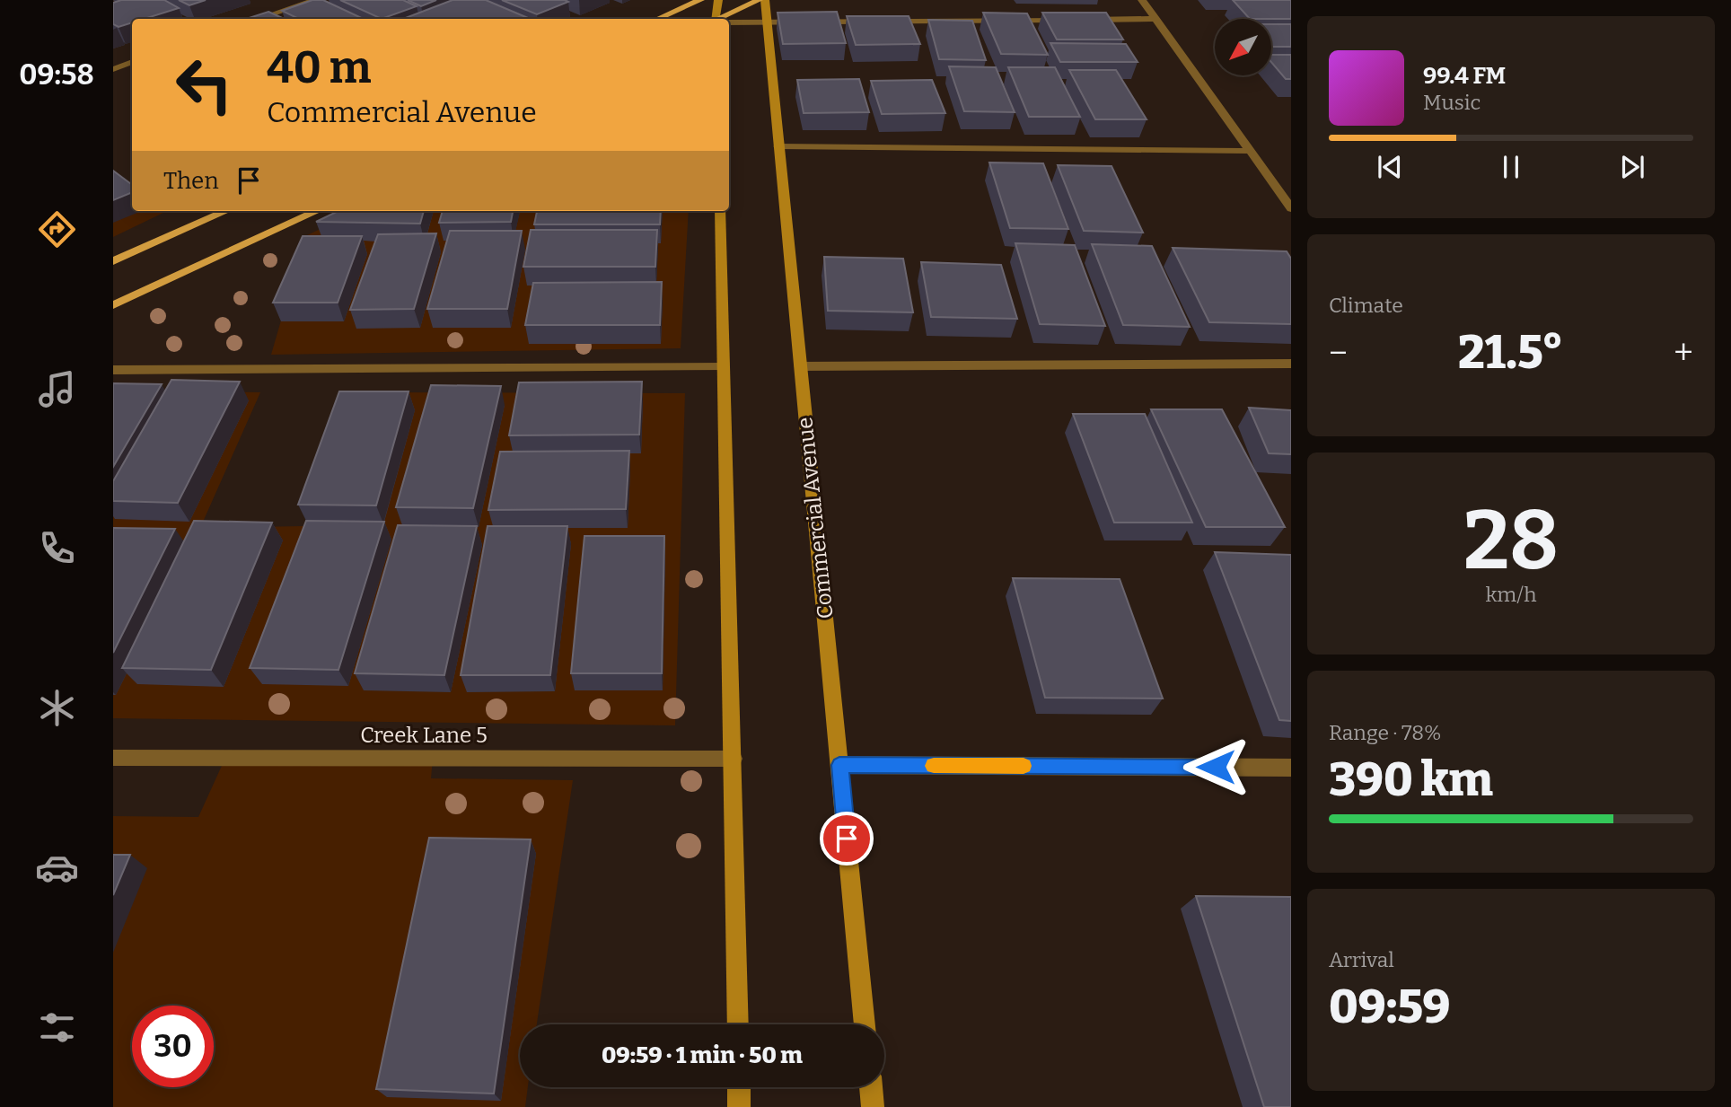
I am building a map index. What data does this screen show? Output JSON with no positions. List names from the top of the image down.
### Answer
{
  "streets": {
    "main road": ["Commercial Avenue"],
    "street": ["Creek Lane 5"]
  },
  "north": "bottom left",
  "page": {
    "tabs": "09:58",
    "turn": ["40 m", "Commercial Avenue"],
    "song": ["99.4 FM", "Music"],
    "then": "Then",
    "tile": [
      "Climate",
      ["28", "km/h"],
      ["Range · 78%", "390 km"],
      ["Arrival", "09:59"]
    ],
    "heat": ["−", "21.5°", "+"],
    "limit": "30",
    "trip": "09:59 · 1 min · 50 m"
  }
}
